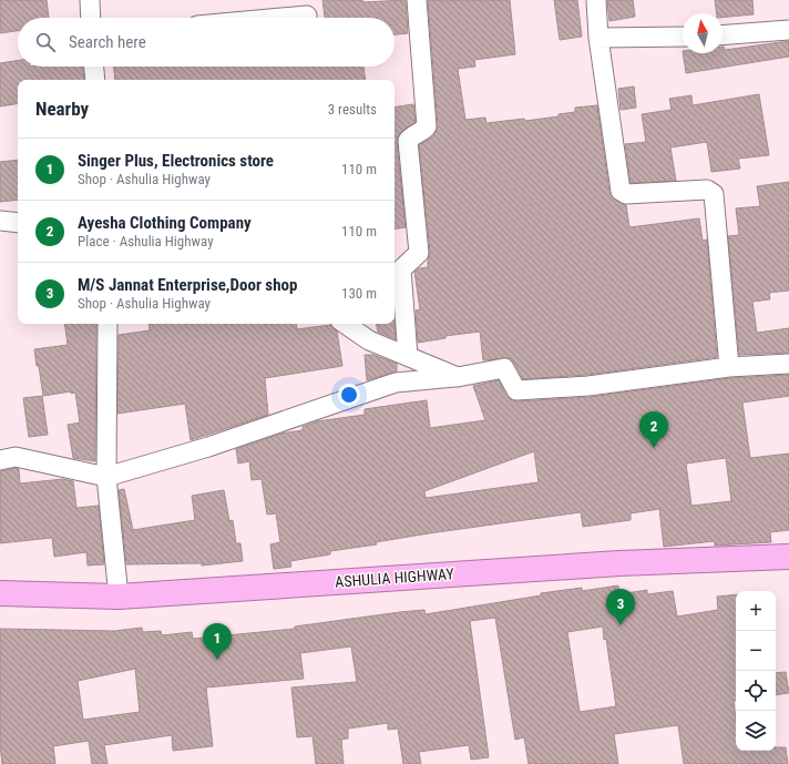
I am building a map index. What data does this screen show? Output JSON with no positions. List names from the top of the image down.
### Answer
{
  "streets": {
    "highway": ["ASHULIA HIGHWAY"]
  },
  "north": "top",
  "page": {
    "search": "Search here",
    "heading": ["Nearby", "3 results"],
    "list": [
      {
        "mark": "1",
        "name": "Singer Plus, Electronics store",
        "note": "Shop · Ashulia Highway",
        "value": "110 m"
      },
      {
        "mark": "2",
        "name": "Ayesha Clothing Company",
        "note": "Place · Ashulia Highway",
        "value": "110 m"
      },
      {
        "mark": "3",
        "name": "M/S Jannat Enterprise,Door shop",
        "note": "Shop · Ashulia Highway",
        "value": "130 m"
      }
    ],
    "pins": ["2", "3", "1"],
    "map_buttons": ["+", "−"]
  }
}
